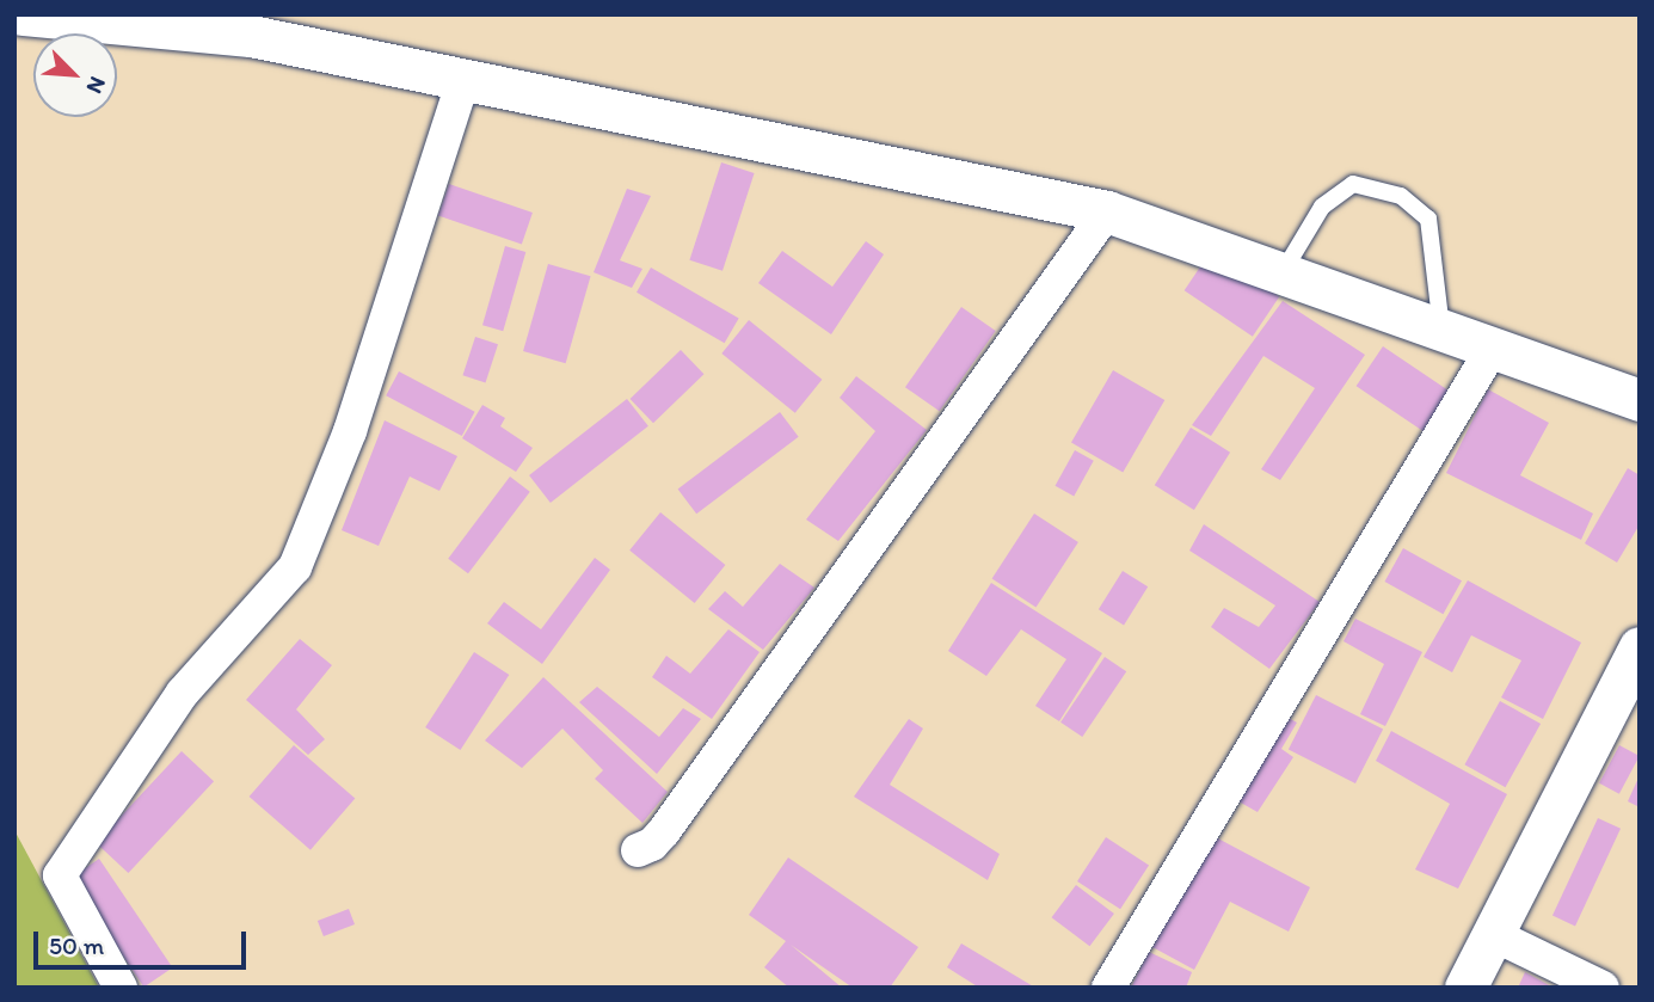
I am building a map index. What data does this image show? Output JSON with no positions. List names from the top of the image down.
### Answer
{
  "scale_bar": "50 m",
  "north": "bottom right"
}
